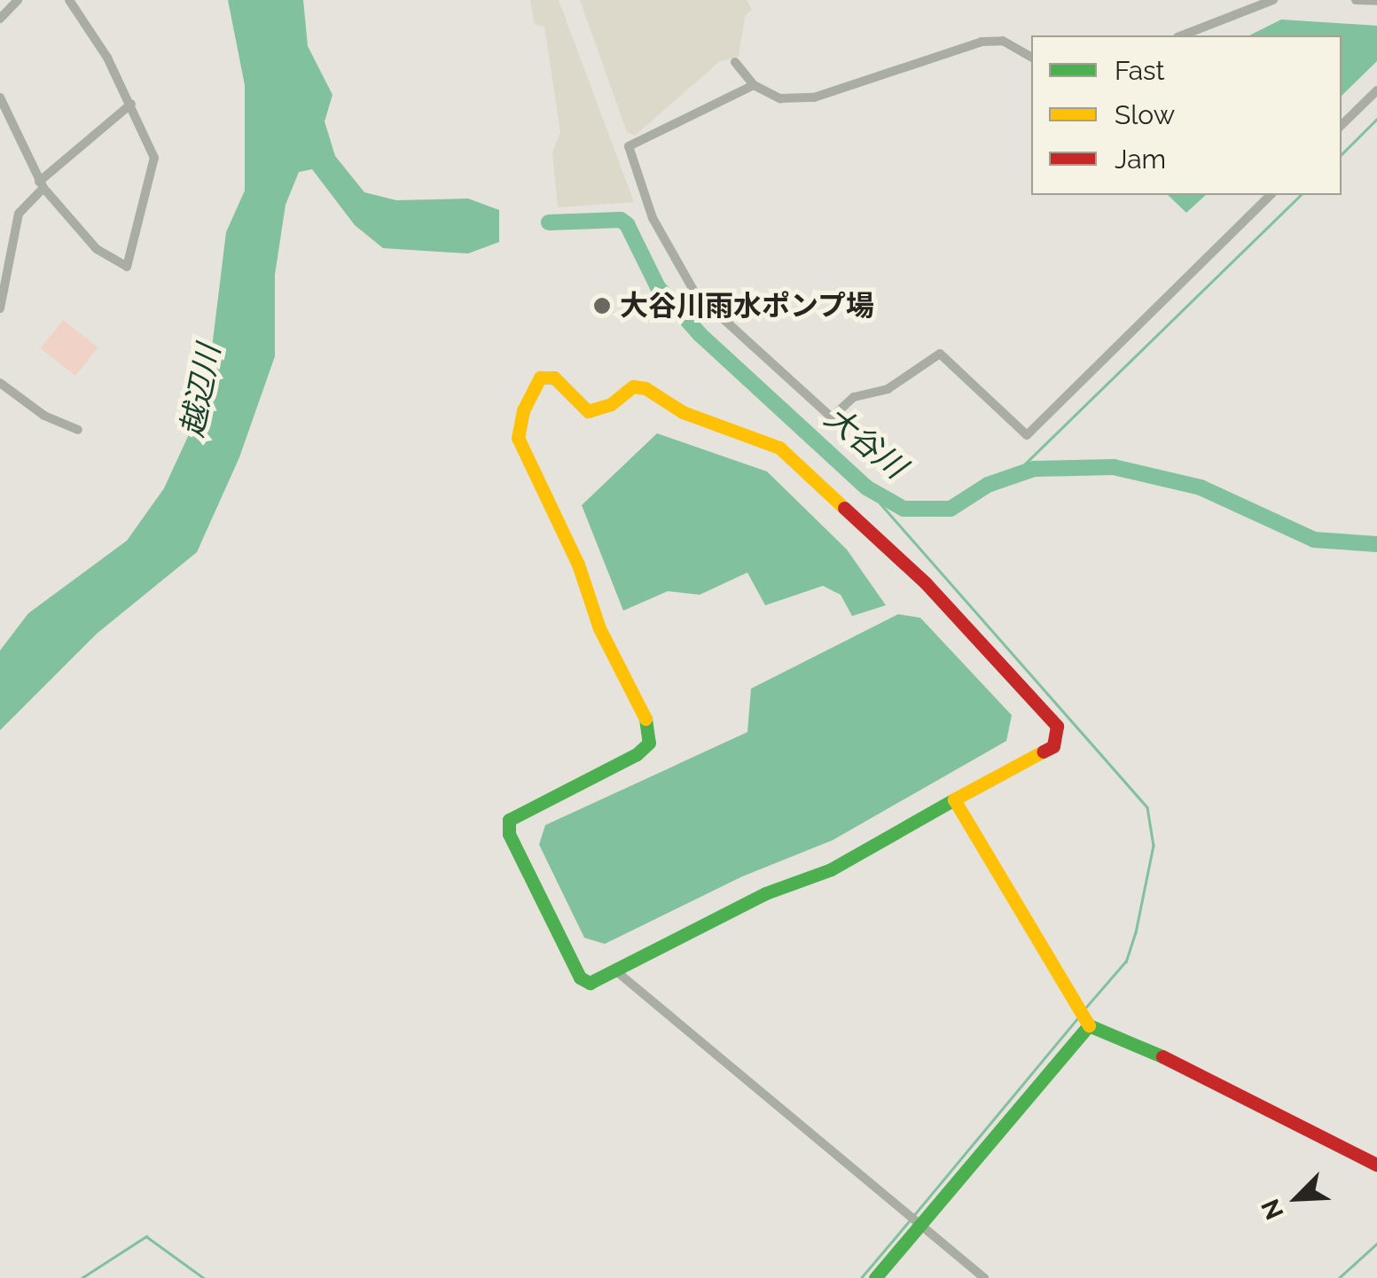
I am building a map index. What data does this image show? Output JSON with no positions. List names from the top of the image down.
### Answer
{
  "water": ["越辺川", "大谷川"],
  "places": ["大谷川雨水ポンプ場"],
  "legend": ["Fast", "Slow", "Jam"],
  "north": "bottom left"
}
